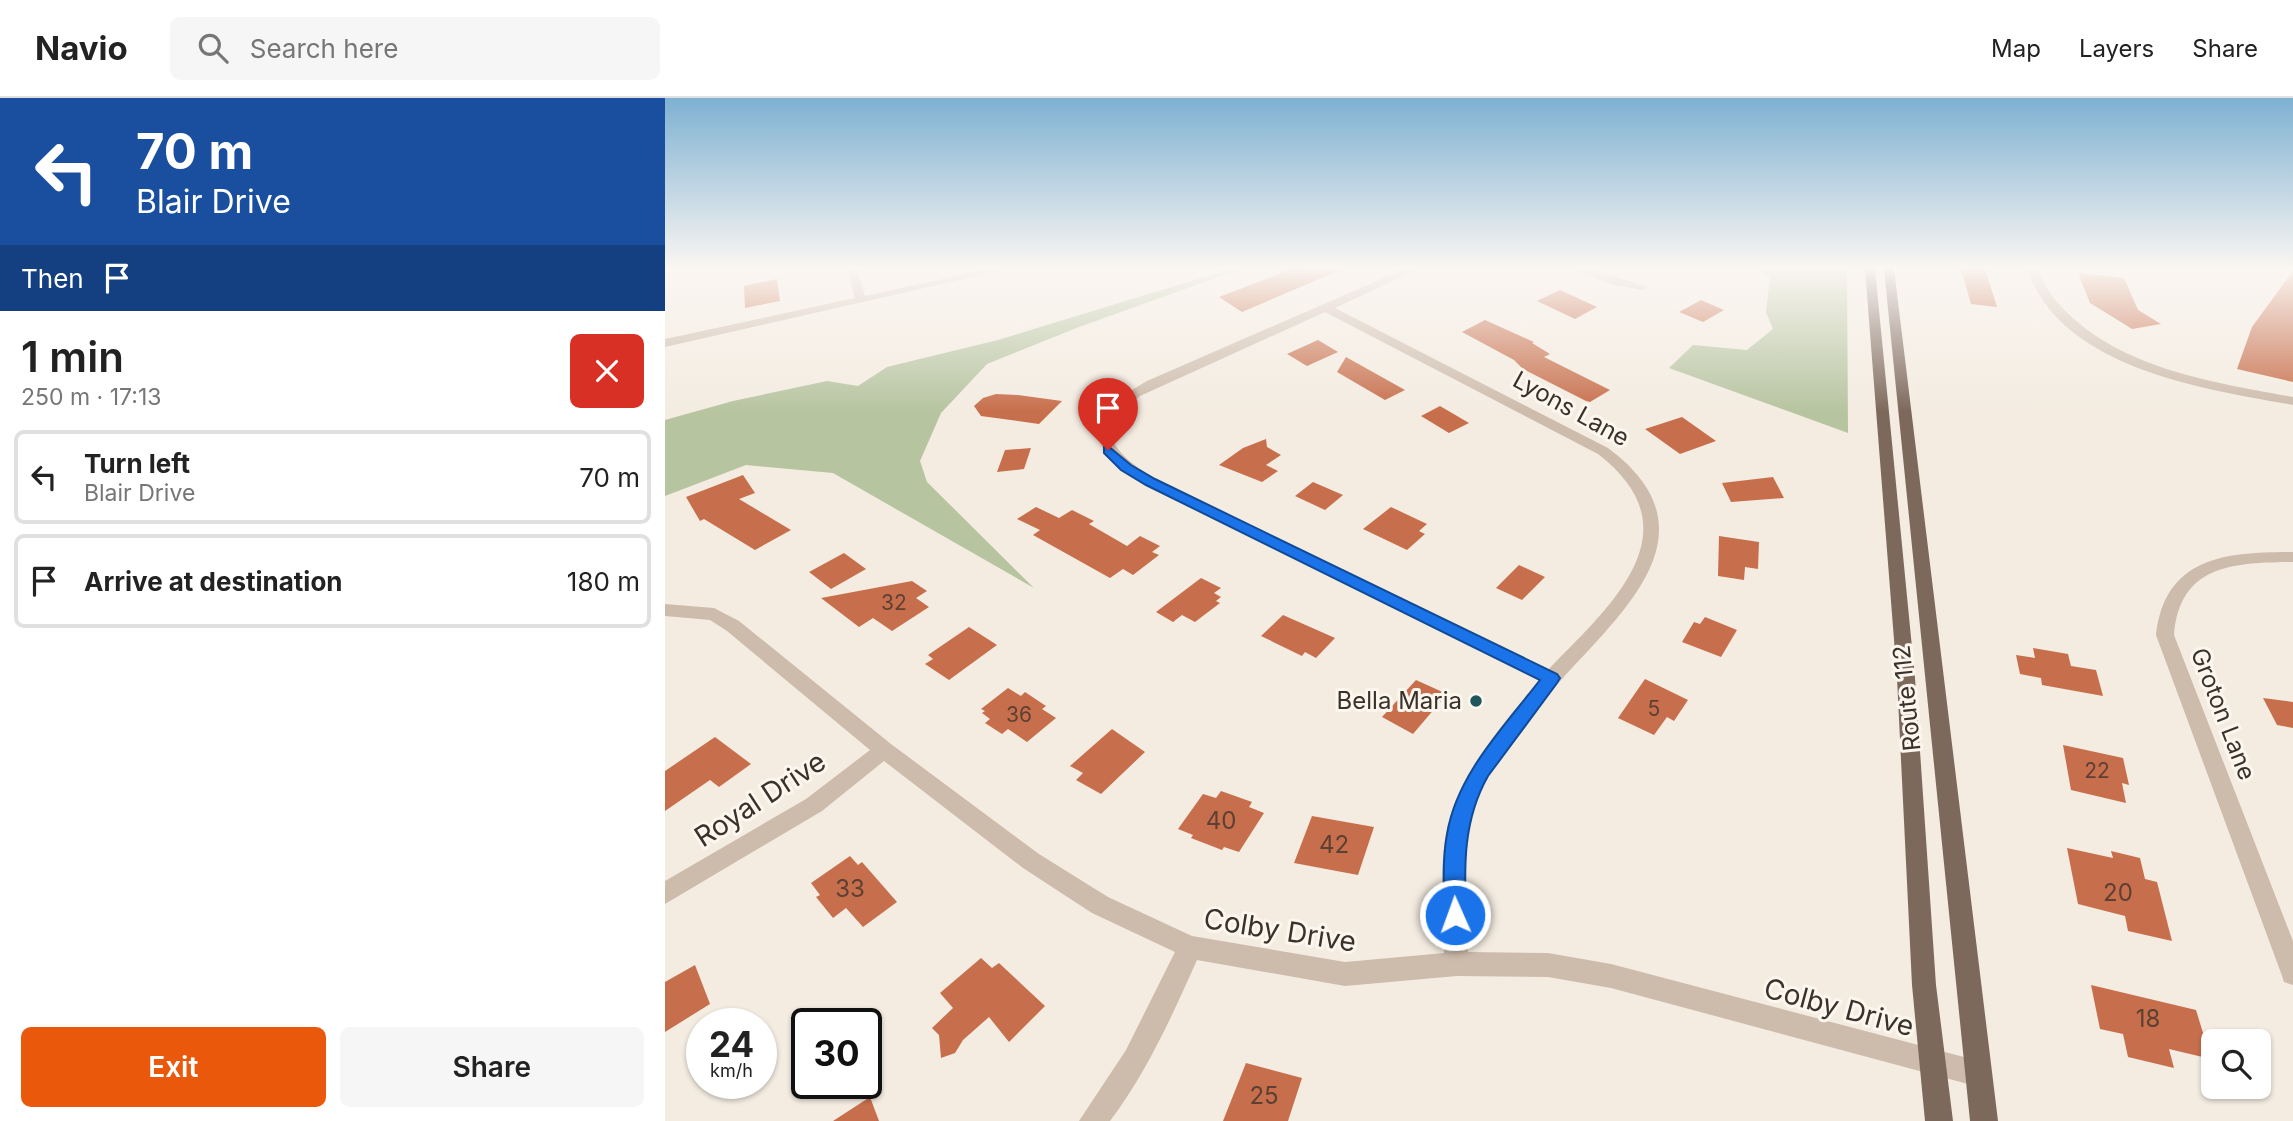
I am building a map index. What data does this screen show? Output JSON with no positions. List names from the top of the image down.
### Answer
{
  "streets": {
    "main road": ["Route 112"],
    "street": [
      "Lyons Lane",
      "Groton Lane",
      "Royal Drive",
      "Colby Drive"
    ]
  },
  "crossings": [
    ["Lyons Lane", "Colby Drive"],
    ["Route 112", "Colby Drive"],
    ["Royal Drive", "Colby Drive"]
  ],
  "places": ["Bella Maria"],
  "house_numbers": [
    "32",
    "5",
    "36",
    "22",
    "40",
    "42",
    "33",
    "20",
    "18",
    "25"
  ],
  "page": {
    "header": "Navio",
    "search": "Search here",
    "nav": ["Map", "Layers", "Share"],
    "turn": ["70 m", "Blair Drive"],
    "then": "Then",
    "heading": ["1 min", "250 m · 17:13"],
    "list": [
      {
        "name": "Turn left",
        "note": "Blair Drive",
        "value": "70 m"
      },
      {
        "name": "Arrive at destination",
        "value": "180 m"
      }
    ],
    "speed": "24 km/h",
    "limit": "30",
    "buttons": ["Exit", "Share"]
  }
}
